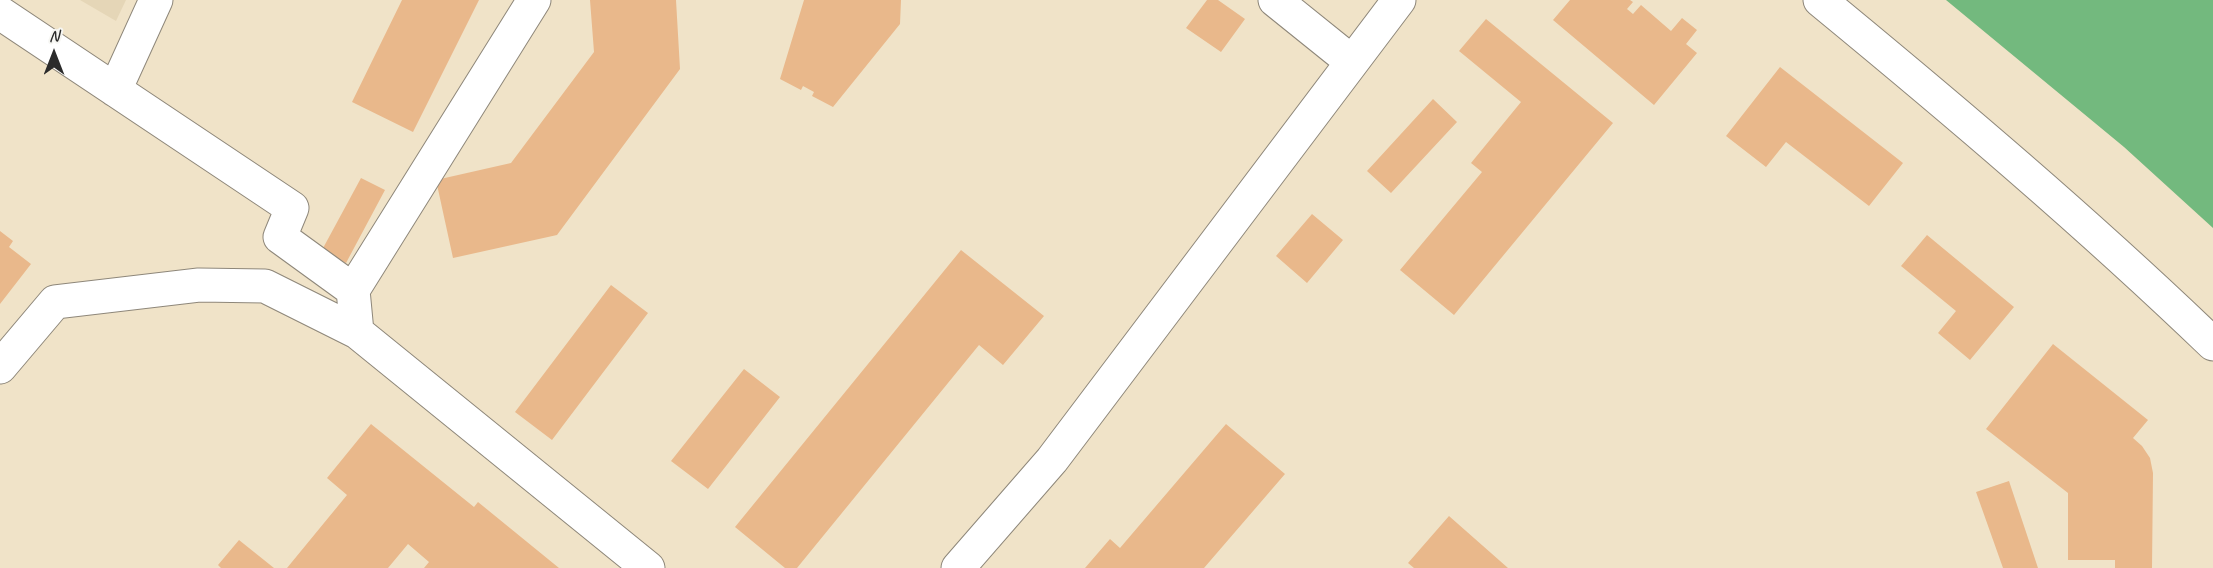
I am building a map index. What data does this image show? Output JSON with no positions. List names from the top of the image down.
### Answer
{
  "north": "top"
}
